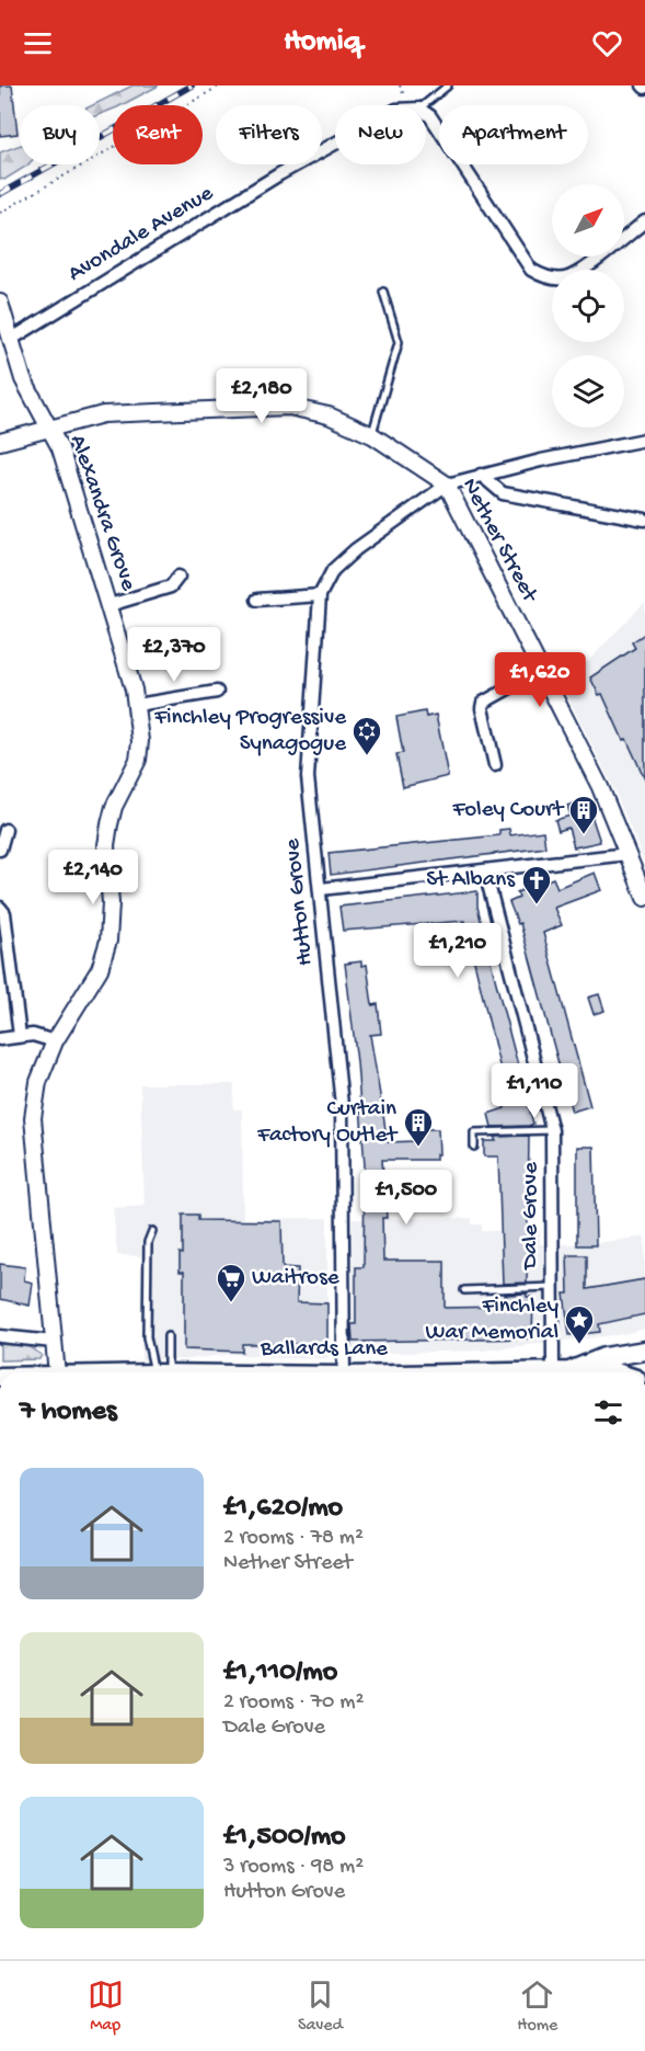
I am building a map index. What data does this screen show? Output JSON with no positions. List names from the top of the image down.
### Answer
{
  "streets": {
    "main road": ["Ballards Lane"],
    "street": [
      "Avondale Avenue",
      "Alexandra Grove",
      "Nether Street",
      "Hutton Grove",
      "Dale Grove"
    ]
  },
  "crossings": [
    ["Avondale Avenue", "Alexandra Grove"],
    ["Alexandra Grove", "Nether Street"],
    ["Nether Street", "Hutton Grove"],
    ["Dale Grove", "Ballards Lane"]
  ],
  "places": {
    "synagogue": ["Finchley Progressive Synagogue"],
    "building": ["Foley Court", "Curtain Factory Outlet"],
    "church": ["St Albans"],
    "supermarket": ["Waitrose"],
    "place": ["Finchley War Memorial"]
  },
  "north": "top right",
  "page": {
    "header": "Homiq",
    "chip": [
      "Buy",
      "Rent",
      "Filters",
      "New",
      "Apartment"
    ],
    "price": [
      "£2,180",
      "£2,370",
      "£1,620",
      "£2,140",
      "£1,210",
      "£1,110",
      "£1,500"
    ],
    "heading": "7 homes",
    "list": [
      {
        "name": "£1,620/mo",
        "note": "2 rooms · 78 m² · Nether Street"
      },
      {
        "name": "£1,110/mo",
        "note": "2 rooms · 70 m² · Dale Grove"
      },
      {
        "name": "£1,500/mo",
        "note": "3 rooms · 98 m² · Hutton Grove"
      }
    ],
    "tabs": ["Map", "Saved", "Home"]
  }
}
